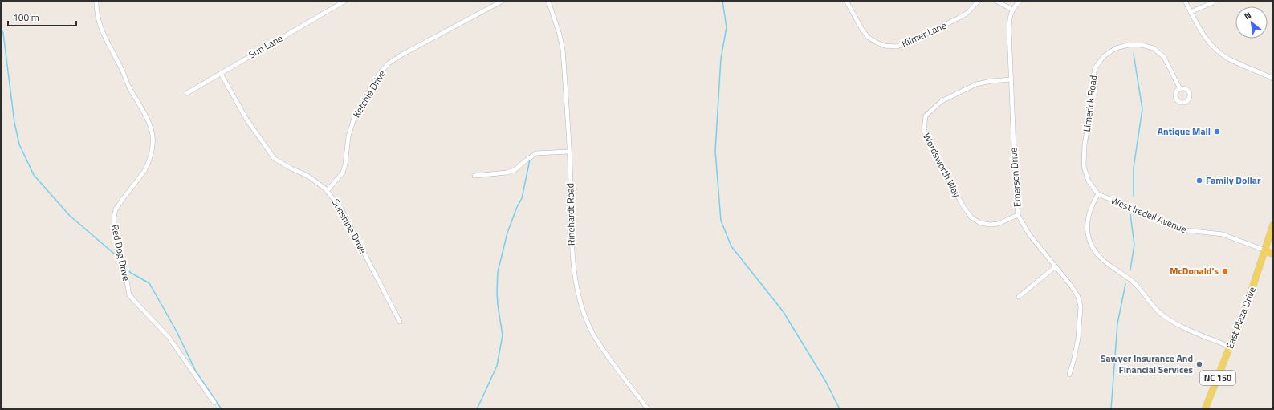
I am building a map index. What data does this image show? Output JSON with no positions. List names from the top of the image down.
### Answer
{
  "streets": {
    "main road": ["West Iredell Avenue", "East Plaza Drive", "NC 150"],
    "street": [
      "Kilmer Lane",
      "Sun Lane",
      "Ketchie Drive",
      "Limerick Road",
      "Wordsworth Way",
      "Emerson Drive",
      "Rinehardt Road",
      "Sunshine Drive",
      "Red Dog Drive"
    ]
  },
  "crossings": [
    ["Sun Lane", "Sunshine Drive"],
    ["Ketchie Drive", "Sunshine Drive"],
    ["Limerick Road", "West Iredell Avenue"],
    ["Wordsworth Way", "Emerson Drive"],
    ["West Iredell Avenue", "East Plaza Drive"]
  ],
  "places": [
    "Antique Mall",
    "Family Dollar",
    "McDonald's",
    "Sawyer Insurance And Financial Services"
  ],
  "scale_bar": "100 m",
  "north": "top left"
}
